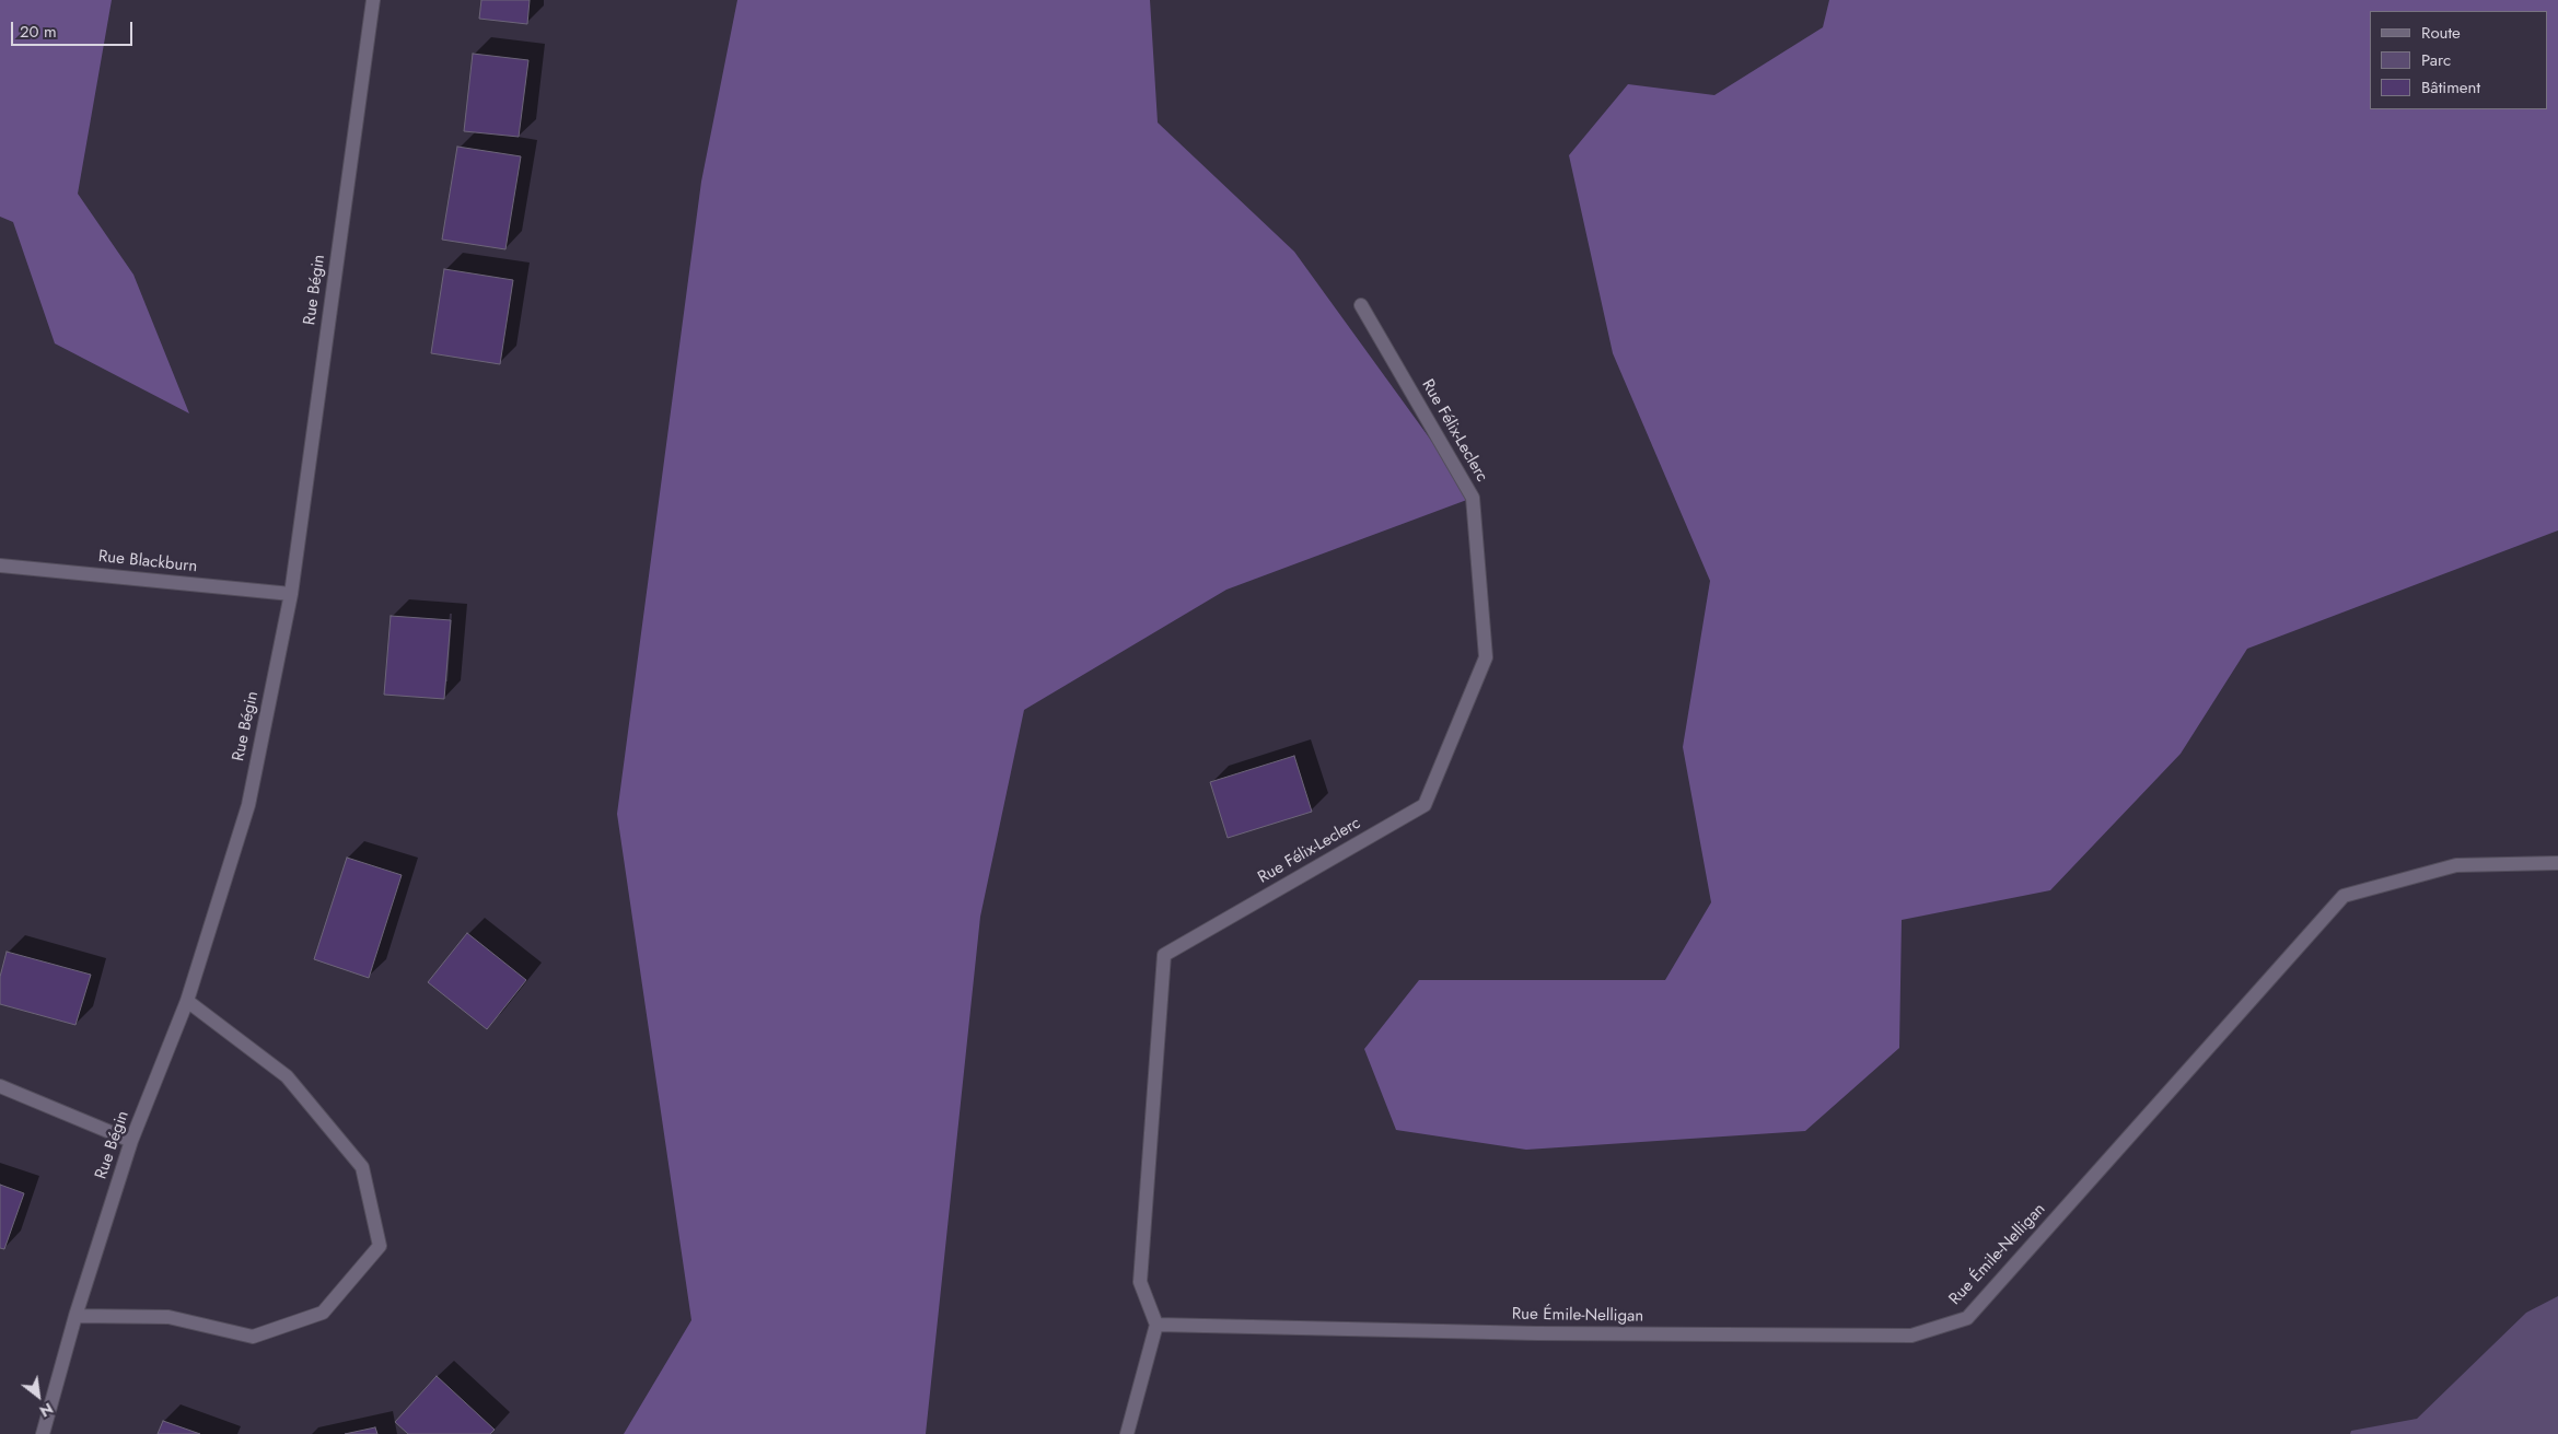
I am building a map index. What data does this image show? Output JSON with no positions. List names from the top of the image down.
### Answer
{
  "streets": {
    "street": [
      "Rue Bégin",
      "Rue Félix-Leclerc",
      "Rue Blackburn",
      "Rue Émile-Nelligan"
    ]
  },
  "crossings": [
    ["Rue Bégin", "Rue Blackburn"],
    ["Rue Félix-Leclerc", "Rue Émile-Nelligan"]
  ],
  "legend": ["Route", "Parc", "Bâtiment"],
  "scale_bar": "20 m",
  "north": "bottom right"
}
